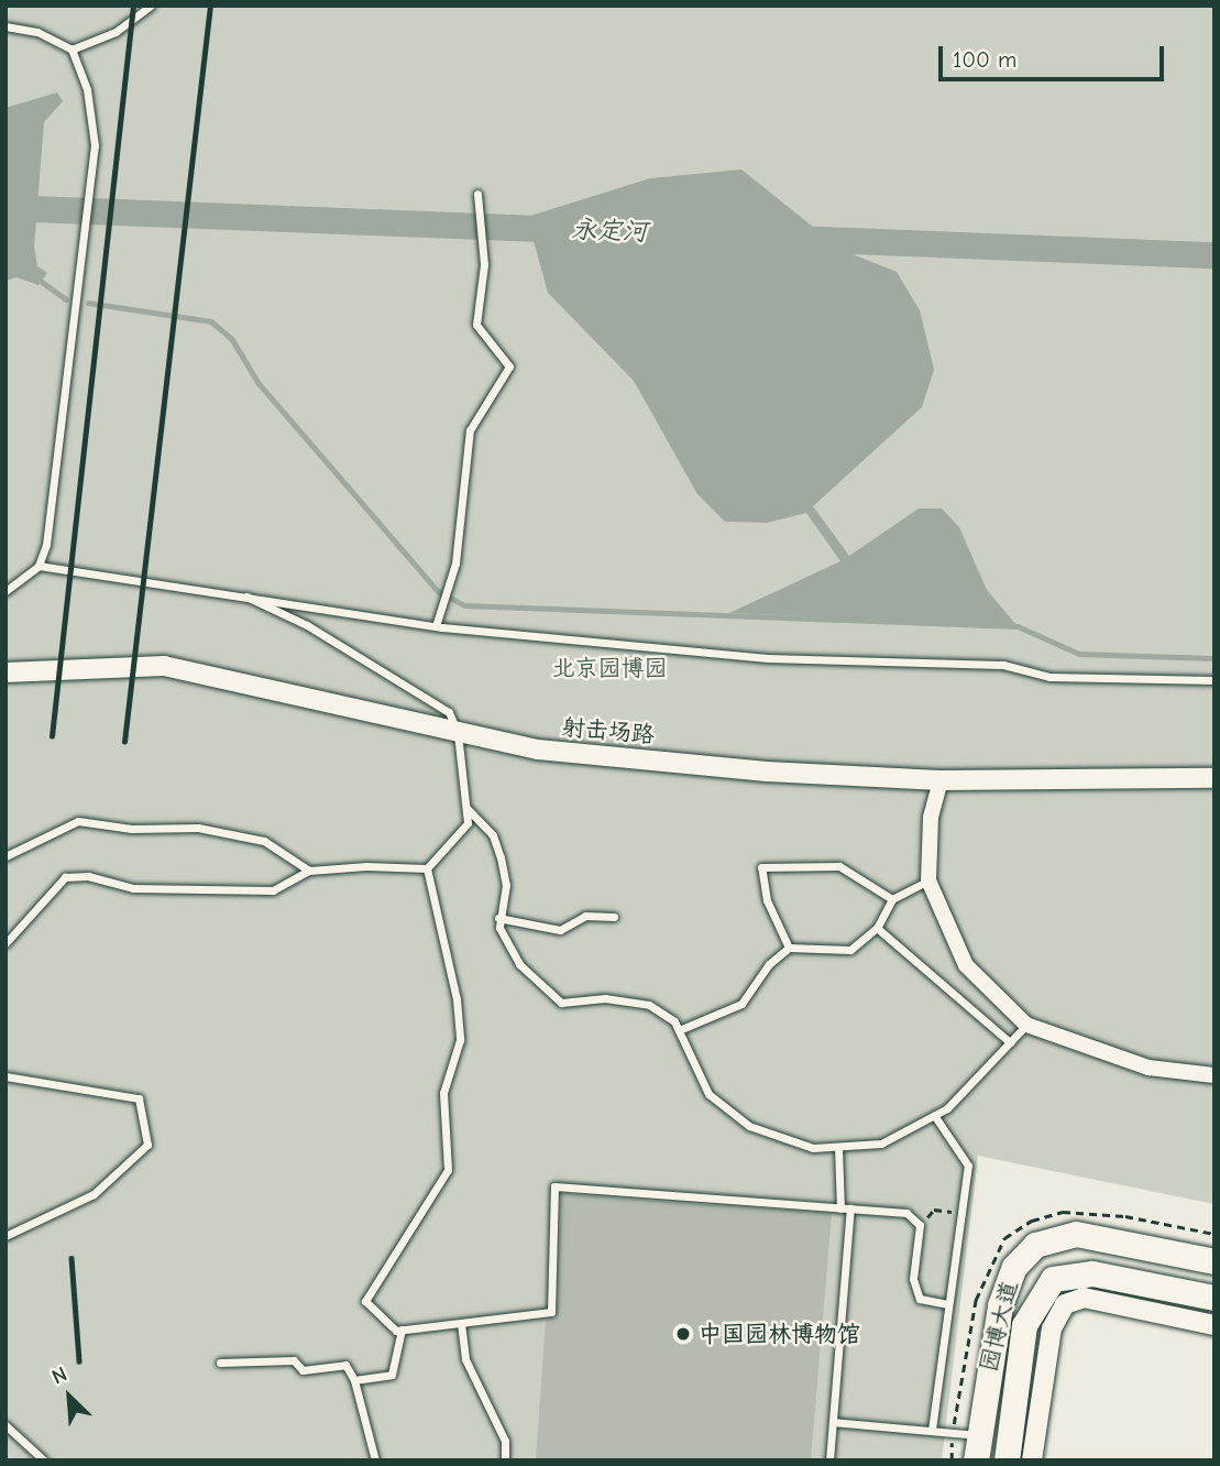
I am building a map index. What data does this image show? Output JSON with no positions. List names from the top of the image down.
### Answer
{
  "streets": {
    "main road": ["园博大道"],
    "street": ["射击场路"]
  },
  "water": ["永定河"],
  "parks": ["北京园博园"],
  "places": ["中国园林博物馆"],
  "scale_bar": "100 m",
  "north": "top left"
}
